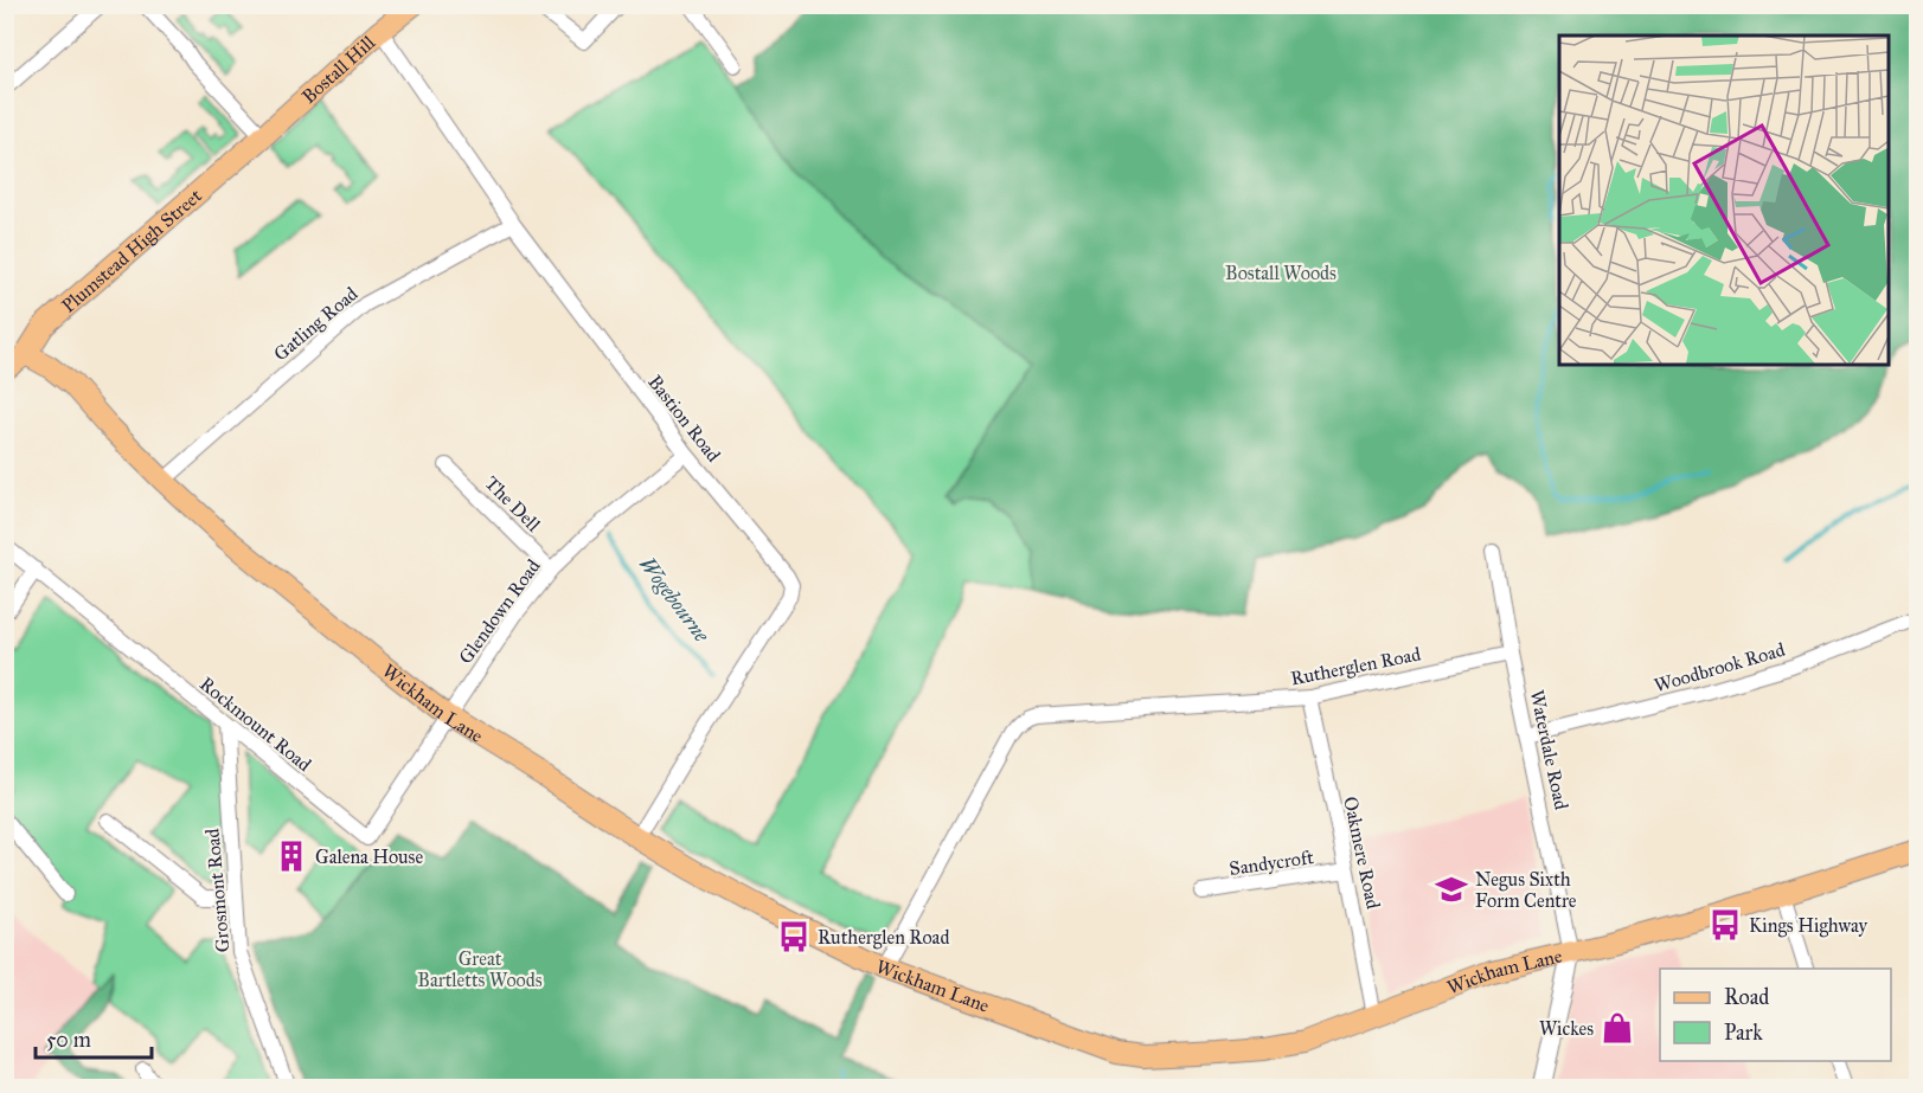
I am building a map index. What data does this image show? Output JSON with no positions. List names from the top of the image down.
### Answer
{
  "streets": {
    "main road": ["Bostall Hill", "Plumstead High Street", "Wickham Lane"],
    "street": [
      "Gatling Road",
      "Bastion Road",
      "The Dell",
      "Glendown Road",
      "Rutherglen Road",
      "Woodbrook Road",
      "Rockmount Road",
      "Waterdale Road",
      "Oakmere Road",
      "Sandycroft",
      "Grosmont Road"
    ]
  },
  "crossings": [
    ["Bostall Hill", "Plumstead High Street"],
    ["Bostall Hill", "Bastion Road"],
    ["Plumstead High Street", "Wickham Lane"],
    ["Gatling Road", "Bastion Road"],
    ["Gatling Road", "Wickham Lane"],
    ["Bastion Road", "Glendown Road"],
    ["Bastion Road", "Wickham Lane"],
    ["The Dell", "Glendown Road"],
    ["Glendown Road", "Wickham Lane"],
    ["Glendown Road", "Rockmount Road"],
    ["Rutherglen Road", "Wickham Lane"],
    ["Rutherglen Road", "Waterdale Road"],
    ["Rutherglen Road", "Oakmere Road"],
    ["Woodbrook Road", "Waterdale Road"],
    ["Wickham Lane", "Rockmount Road"],
    ["Wickham Lane", "Waterdale Road"],
    ["Wickham Lane", "Oakmere Road"],
    ["Rockmount Road", "Grosmont Road"],
    ["Oakmere Road", "Sandycroft"]
  ],
  "water": ["Wogebourne"],
  "parks": ["Bostall Woods", "Great Bartletts Woods"],
  "places": {
    "building": ["Galena House"],
    "school or university": ["Negus Sixth Form Centre"],
    "bus stop": ["Kings Highway", "Rutherglen Road"],
    "shop": ["Wickes"]
  },
  "legend": ["Road", "Park"],
  "scale_bar": "50 m"
}
